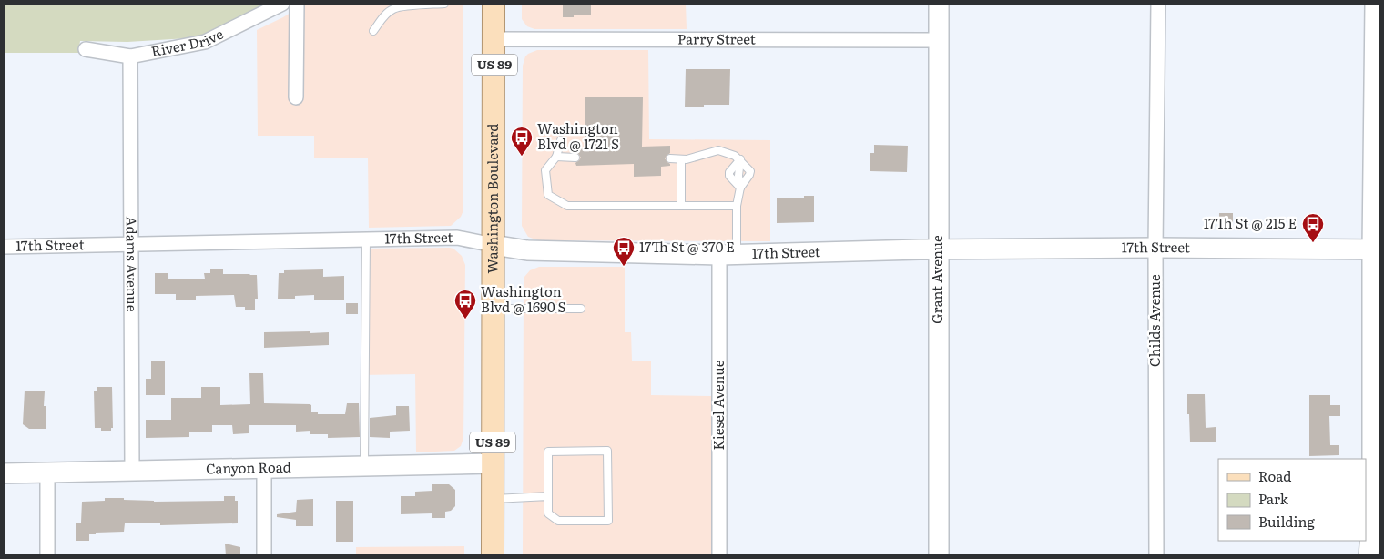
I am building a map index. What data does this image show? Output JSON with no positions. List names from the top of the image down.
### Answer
{
  "streets": {
    "main road": ["US 89", "Washington Boulevard"],
    "street": [
      "Parry Street",
      "River Drive",
      "17th Street",
      "Adams Avenue",
      "Grant Avenue",
      "Childs Avenue",
      "Kiesel Avenue",
      "Canyon Road"
    ]
  },
  "crossings": [
    ["Parry Street", "Washington Boulevard"],
    ["Parry Street", "Grant Avenue"],
    ["River Drive", "Adams Avenue"],
    ["Washington Boulevard", "17th Street"],
    ["Washington Boulevard", "Canyon Road"],
    ["17th Street", "Adams Avenue"],
    ["17th Street", "Grant Avenue"],
    ["17th Street", "Childs Avenue"],
    ["17th Street", "Kiesel Avenue"],
    ["Adams Avenue", "Canyon Road"]
  ],
  "places": {
    "bus stop": [
      "Washington Blvd @ 1721 S",
      "17Th St @ 215 E",
      "17Th St @ 370 E",
      "Washington Blvd @ 1690 S"
    ]
  },
  "legend": ["Road", "Park", "Building"]
}
